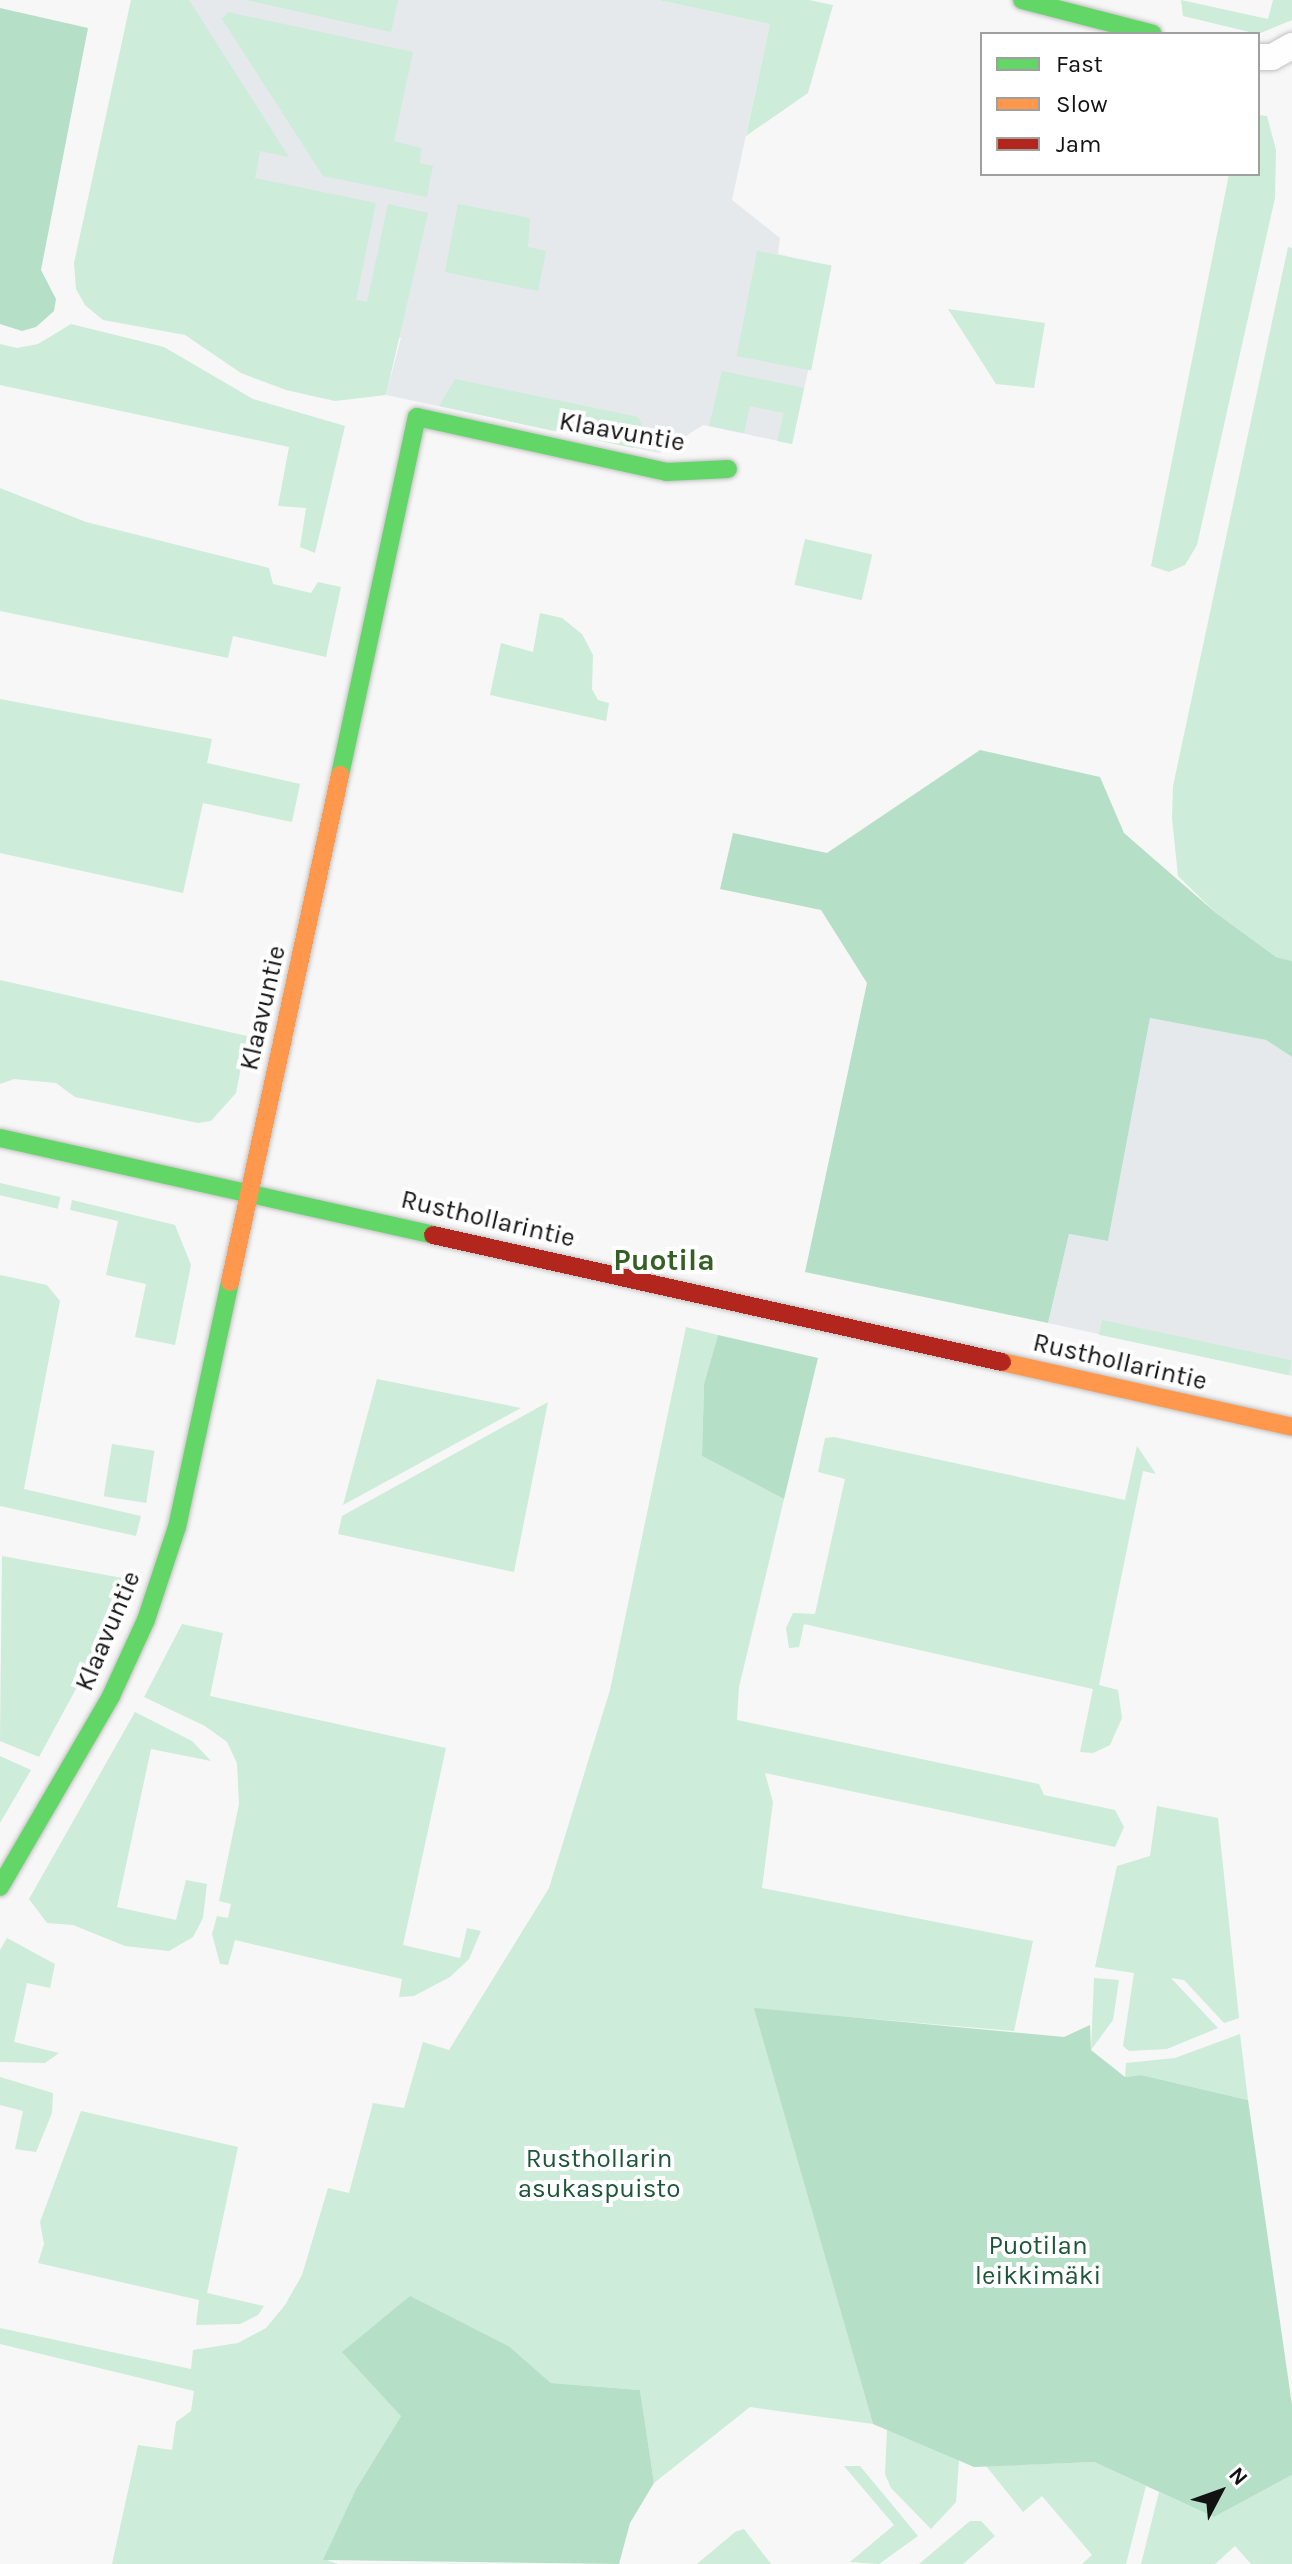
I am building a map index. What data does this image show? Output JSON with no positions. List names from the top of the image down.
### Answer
{
  "streets": {
    "street": ["Klaavuntie", "Rusthollarintie"]
  },
  "crossings": [
    ["Klaavuntie", "Rusthollarintie"]
  ],
  "districts": ["Puotila"],
  "parks": ["Rusthollarin asukaspuisto", "Puotilan leikkimäki"],
  "legend": ["Fast", "Slow", "Jam"],
  "north": "top right"
}
